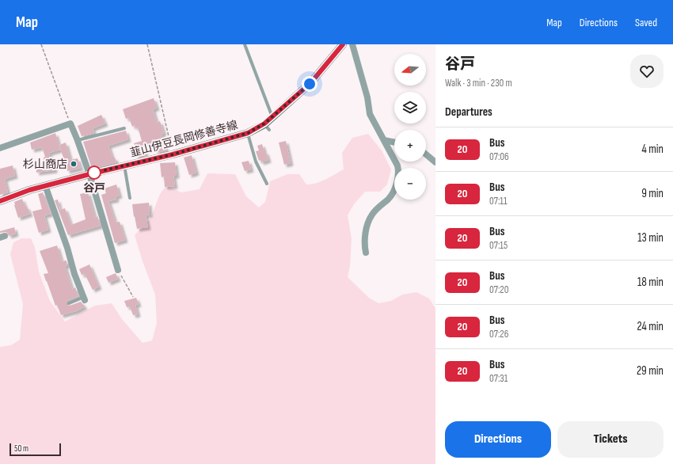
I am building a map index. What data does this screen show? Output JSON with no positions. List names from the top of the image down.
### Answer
{
  "streets": {
    "main road": ["韮山伊豆長岡修善寺線"]
  },
  "places": ["杉山商店", "谷戸"],
  "lines": ["bus line 20"],
  "scale_bar": "50 m",
  "north": "left",
  "page": {
    "header": "Map",
    "nav": ["Map", "Directions", "Saved"],
    "heading": [
      ["谷戸", "Walk · 3 min · 230 m"],
      "Departures"
    ],
    "map_buttons": ["+", "−"],
    "list": [
      {
        "mark": "20",
        "name": "Bus",
        "note": "07:06",
        "value": "4 min"
      },
      {
        "mark": "20",
        "name": "Bus",
        "note": "07:11",
        "value": "9 min"
      },
      {
        "mark": "20",
        "name": "Bus",
        "note": "07:15",
        "value": "13 min"
      },
      {
        "mark": "20",
        "name": "Bus",
        "note": "07:20",
        "value": "18 min"
      },
      {
        "mark": "20",
        "name": "Bus",
        "note": "07:26",
        "value": "24 min"
      },
      {
        "mark": "20",
        "name": "Bus",
        "note": "07:31",
        "value": "29 min"
      }
    ],
    "buttons": ["Directions", "Tickets"],
    "scale": "50 m"
  }
}
